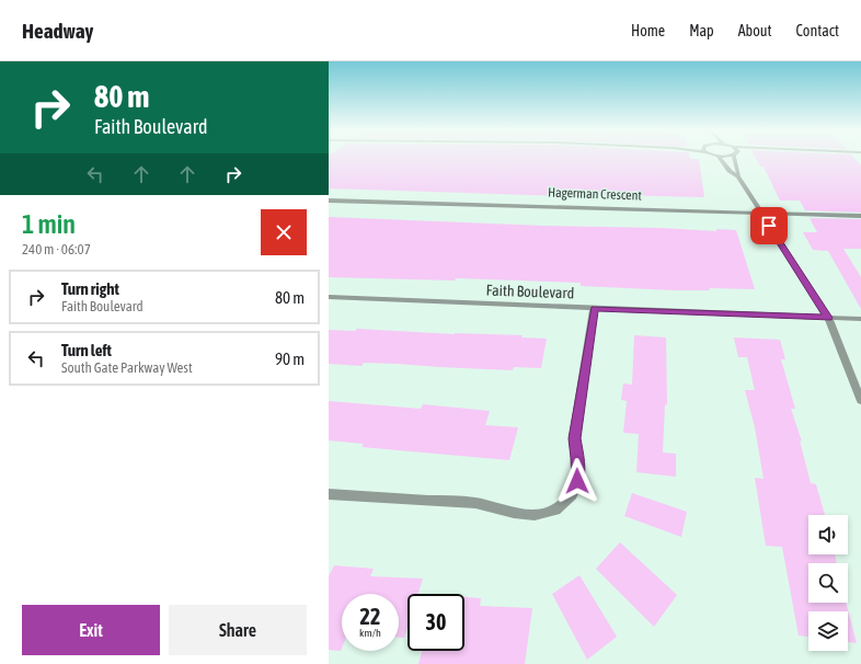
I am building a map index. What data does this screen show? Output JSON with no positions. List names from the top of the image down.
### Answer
{
  "streets": {
    "street": ["Hagerman Crescent", "Faith Boulevard"]
  },
  "page": {
    "header": "Headway",
    "nav": [
      "Home",
      "Map",
      "About",
      "Contact"
    ],
    "turn": ["80 m", "Faith Boulevard"],
    "heading": ["1 min", "240 m · 06:07"],
    "list": [
      {
        "name": "Turn right",
        "note": "Faith Boulevard",
        "value": "80 m"
      },
      {
        "name": "Turn left",
        "note": "South Gate Parkway West",
        "value": "90 m"
      }
    ],
    "speed": "22 km/h",
    "limit": "30",
    "buttons": ["Exit", "Share"]
  }
}
